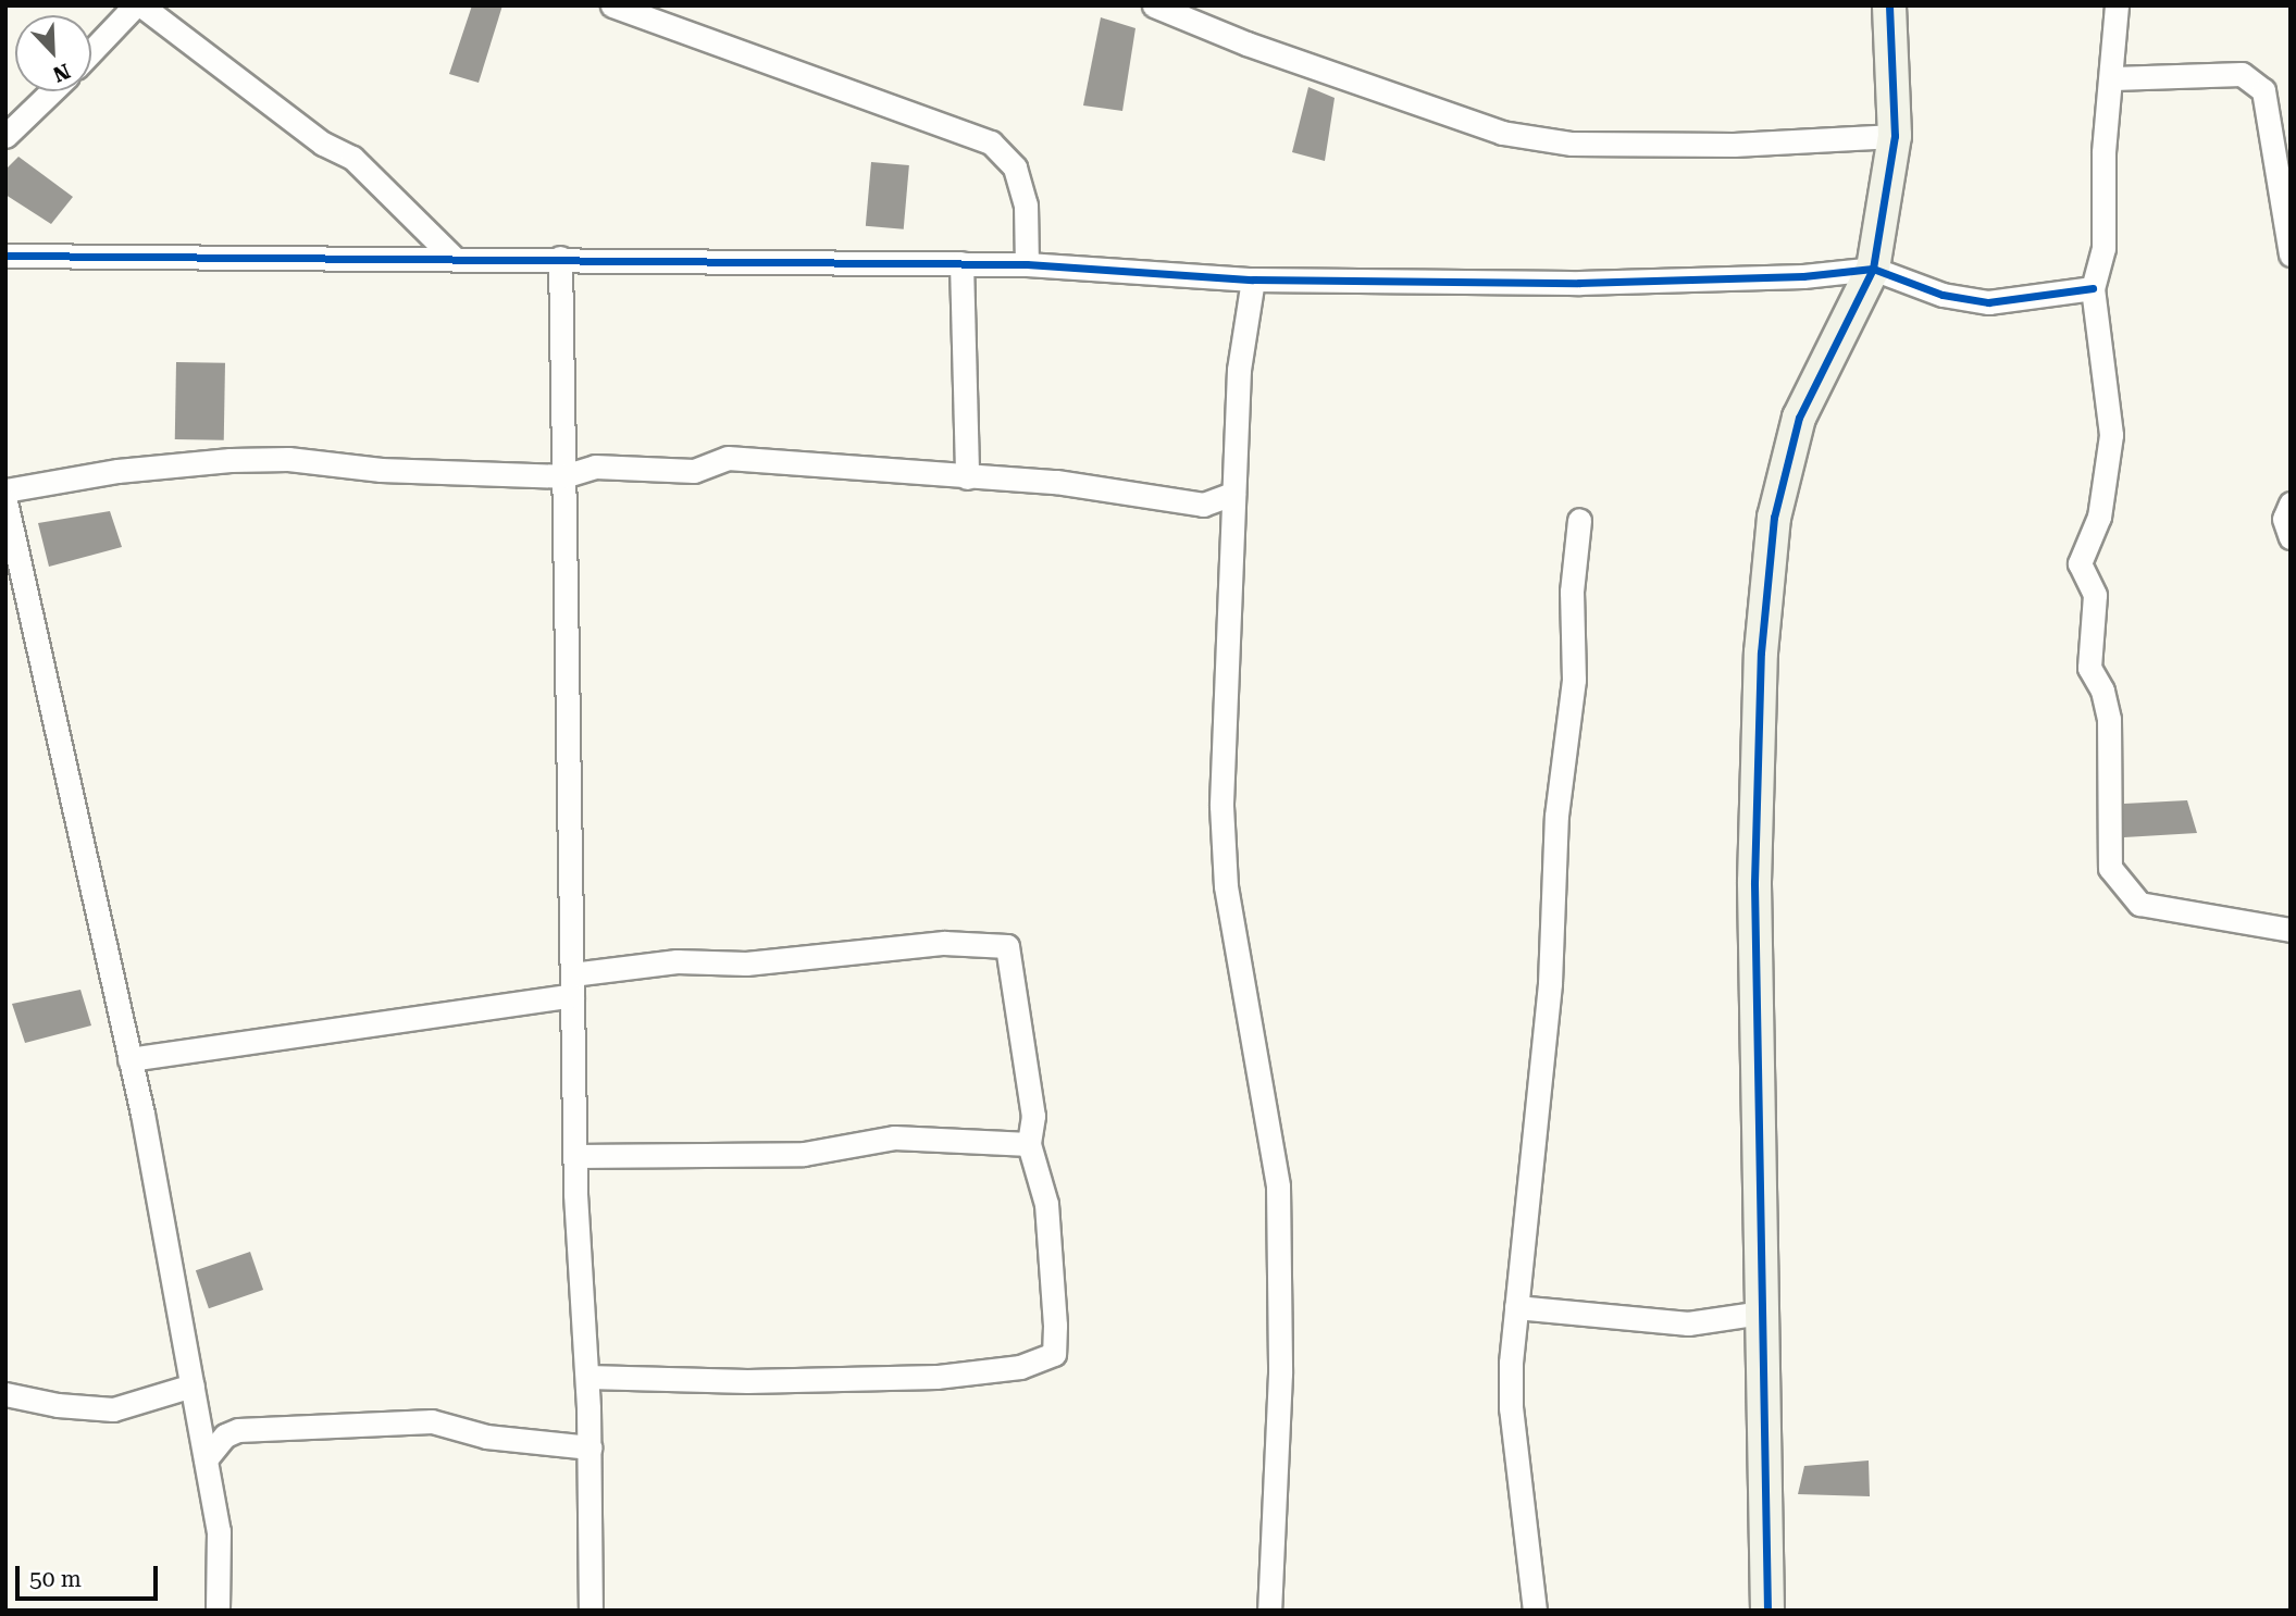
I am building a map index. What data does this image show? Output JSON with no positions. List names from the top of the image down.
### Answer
{
  "scale_bar": "50 m",
  "north": "bottom right"
}
